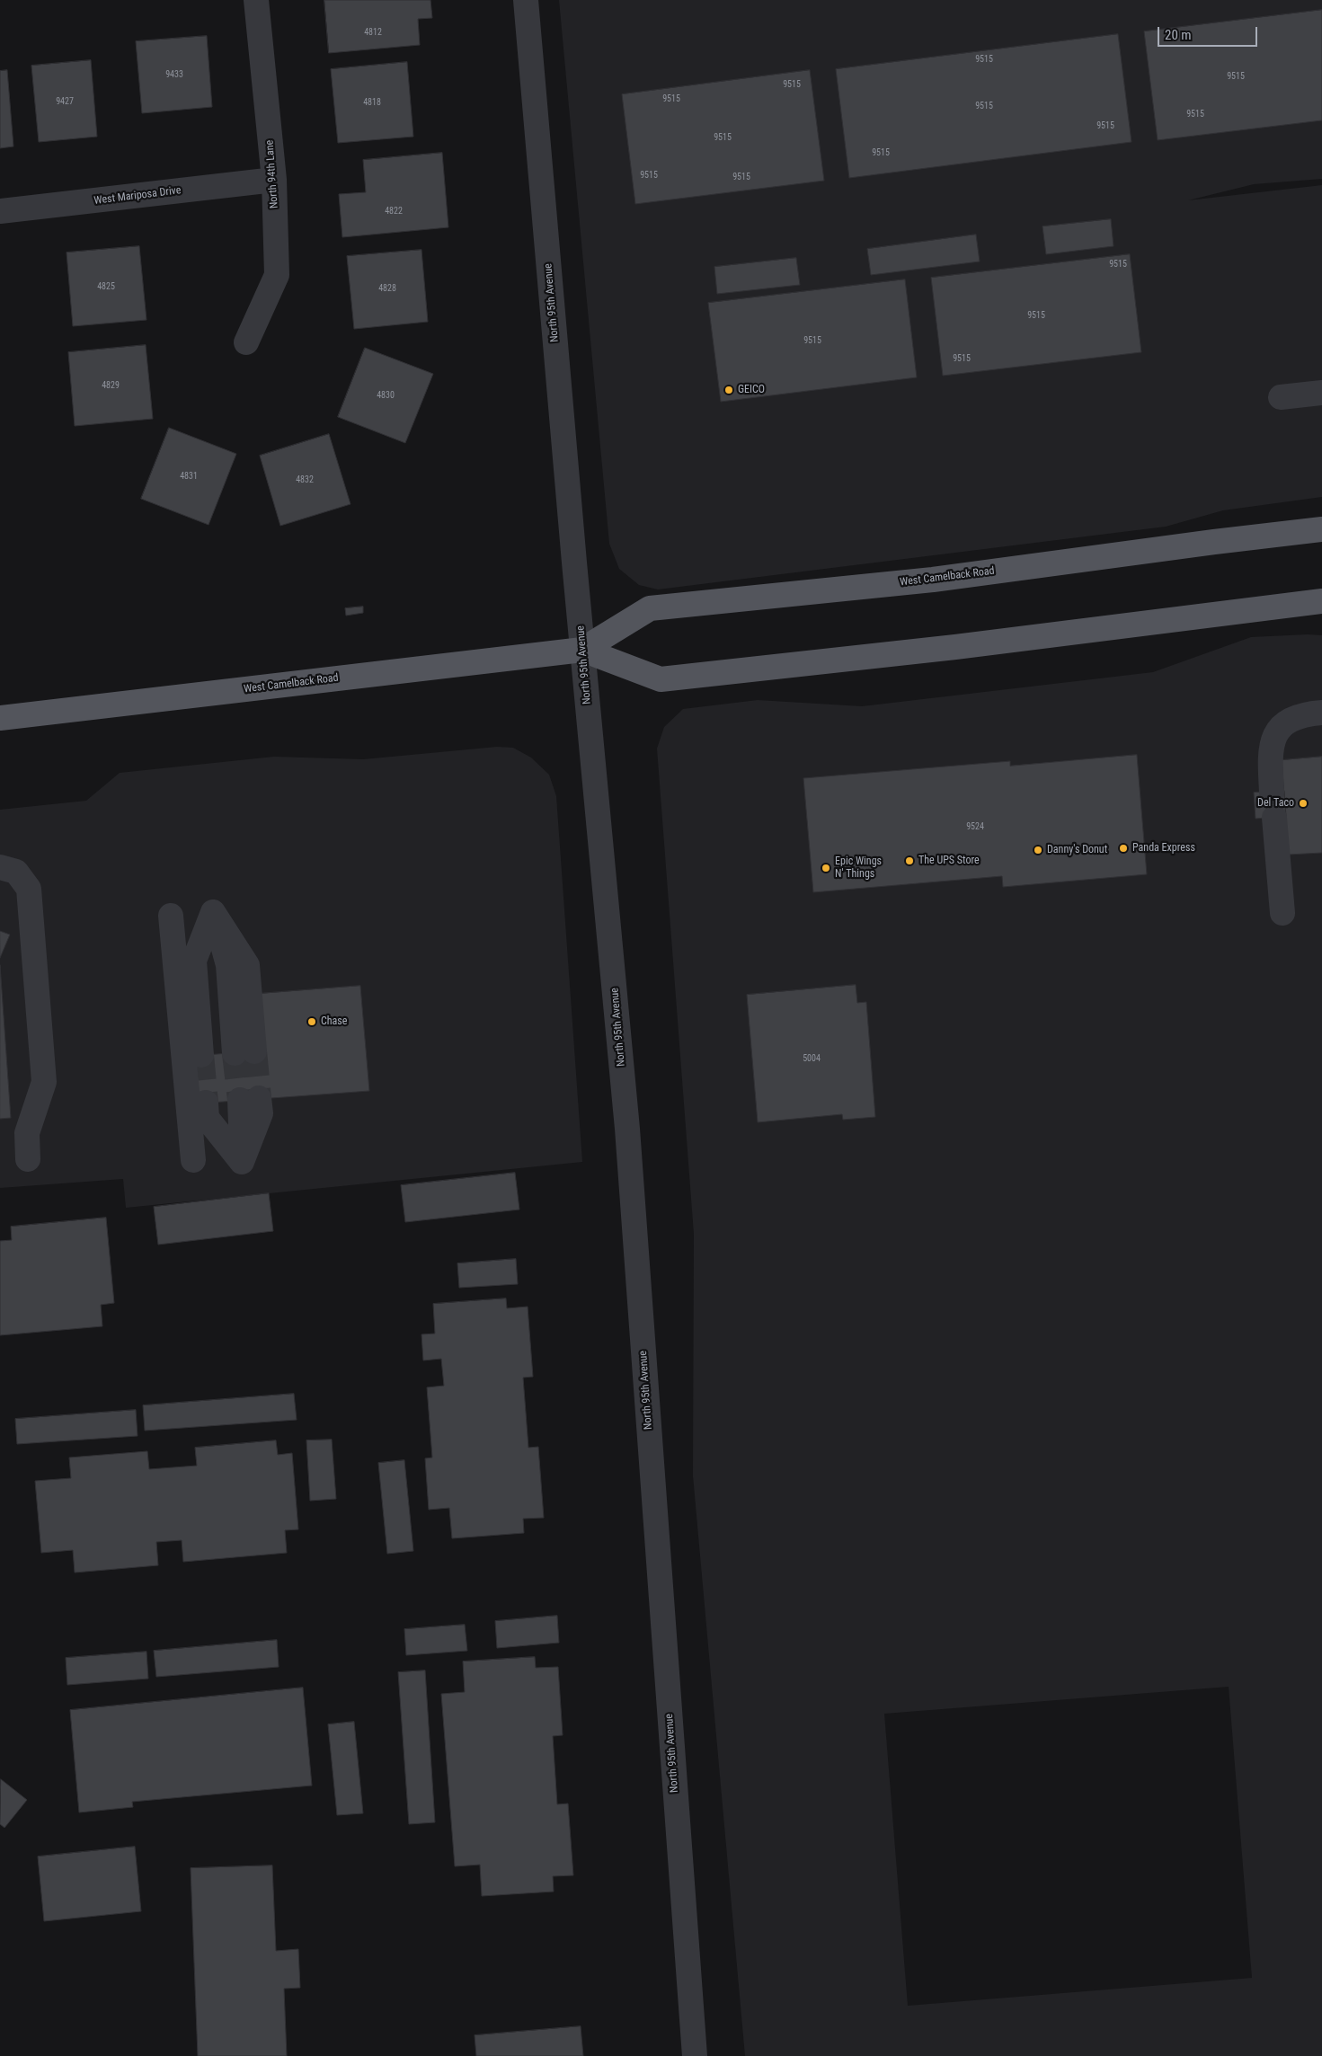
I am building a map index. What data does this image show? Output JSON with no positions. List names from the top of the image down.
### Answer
{
  "streets": {
    "main road": ["West Camelback Road"],
    "street": ["North 94th Lane", "West Mariposa Drive", "North 95th Avenue"]
  },
  "crossings": [
    ["North 94th Lane", "West Mariposa Drive"],
    ["North 95th Avenue", "West Camelback Road"]
  ],
  "places": [
    "GEICO",
    "Del Taco",
    "Panda Express",
    "Danny's Donut",
    "The UPS Store",
    "Epic Wings N' Things",
    "Chase"
  ],
  "house_numbers": [
    "4812",
    "9515",
    "9433",
    "9515",
    "9515",
    "9515",
    "9427",
    "4818",
    "9515",
    "9515",
    "9515",
    "9515",
    "9515",
    "9515",
    "9515",
    "4822",
    "9515",
    "4825",
    "4828",
    "9515",
    "9515",
    "9515",
    "4829",
    "4830",
    "4831",
    "4832",
    "9524",
    "5004"
  ],
  "scale_bar": "20 m"
}
